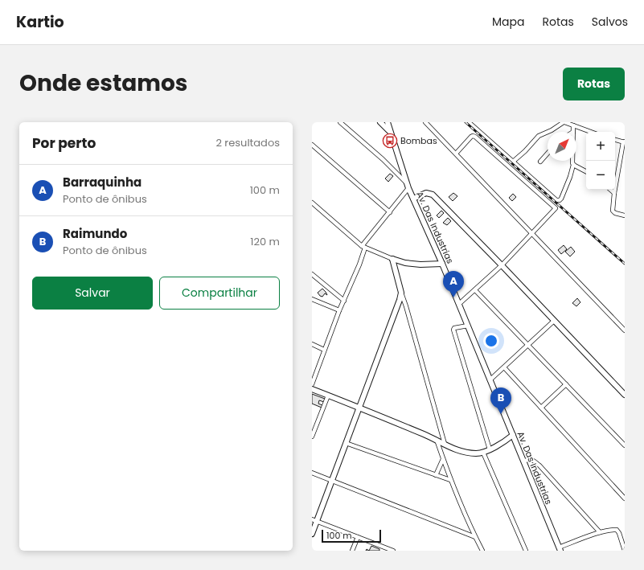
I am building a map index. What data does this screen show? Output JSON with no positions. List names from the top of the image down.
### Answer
{
  "streets": {
    "street": ["Av. Das Industrias"]
  },
  "places": {
    "bus stop": ["Bombas"]
  },
  "scale_bar": "100 m",
  "north": "top right",
  "page": {
    "header": "Kartio",
    "nav": ["Mapa", "Rotas", "Salvos"],
    "title": "Onde estamos",
    "buttons": [
      "Rotas",
      ["Salvar", "Compartilhar"]
    ],
    "heading": ["Por perto", "2 resultados"],
    "map_buttons": ["+", "−"],
    "list": [
      {
        "mark": "A",
        "name": "Barraquinha",
        "note": "Ponto de ônibus",
        "value": "100 m"
      },
      {
        "mark": "B",
        "name": "Raimundo",
        "note": "Ponto de ônibus",
        "value": "120 m"
      }
    ],
    "pins": ["A", "B"],
    "scale": "100 m"
  }
}
